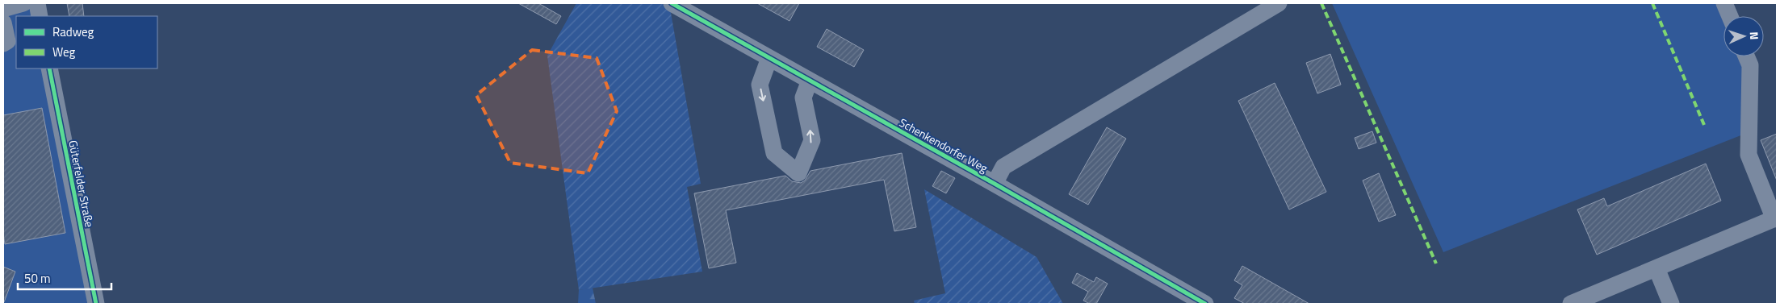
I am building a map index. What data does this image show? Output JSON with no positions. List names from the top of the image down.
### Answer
{
  "streets": {
    "street": ["Schenkendorfer Weg", "Güterfelder Straße"]
  },
  "legend": ["Radweg", "Weg"],
  "scale_bar": "50 m",
  "north": "right"
}
